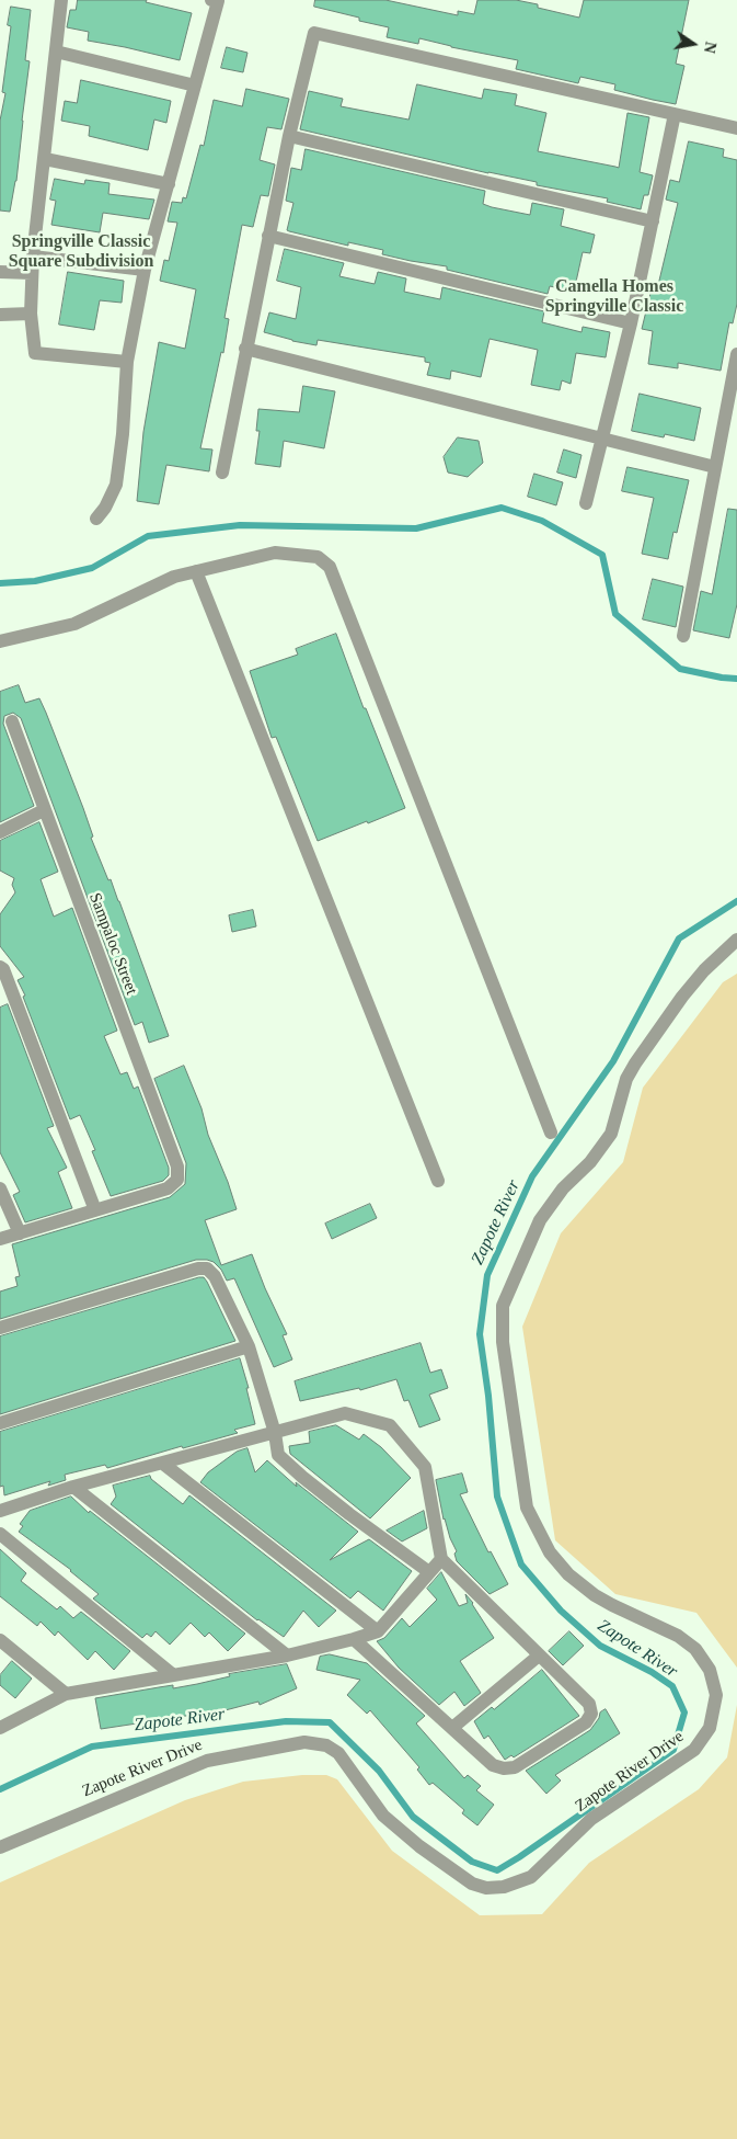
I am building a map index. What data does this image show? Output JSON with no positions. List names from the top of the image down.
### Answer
{
  "streets": {
    "street": ["Sampaloc Street", "Zapote River Drive"]
  },
  "districts": ["Springville Classic Square Subdivision", "Camella Homes Springville Classic"],
  "water": ["Zapote River"],
  "north": "right"
}
